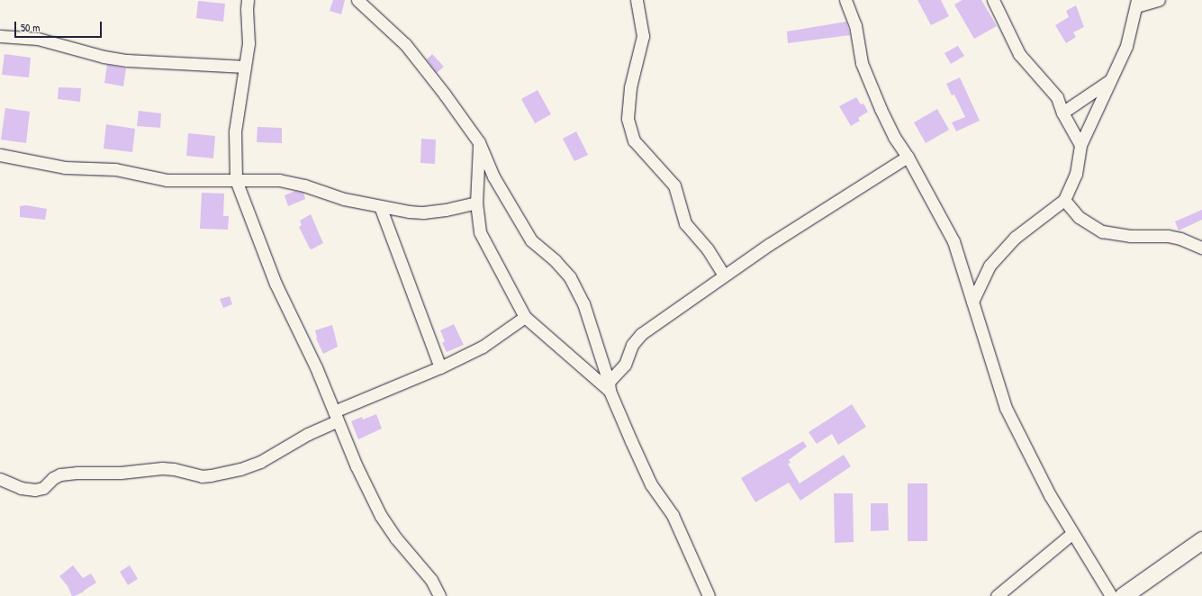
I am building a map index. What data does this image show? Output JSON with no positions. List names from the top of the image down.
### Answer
{
  "scale_bar": "50 m"
}
